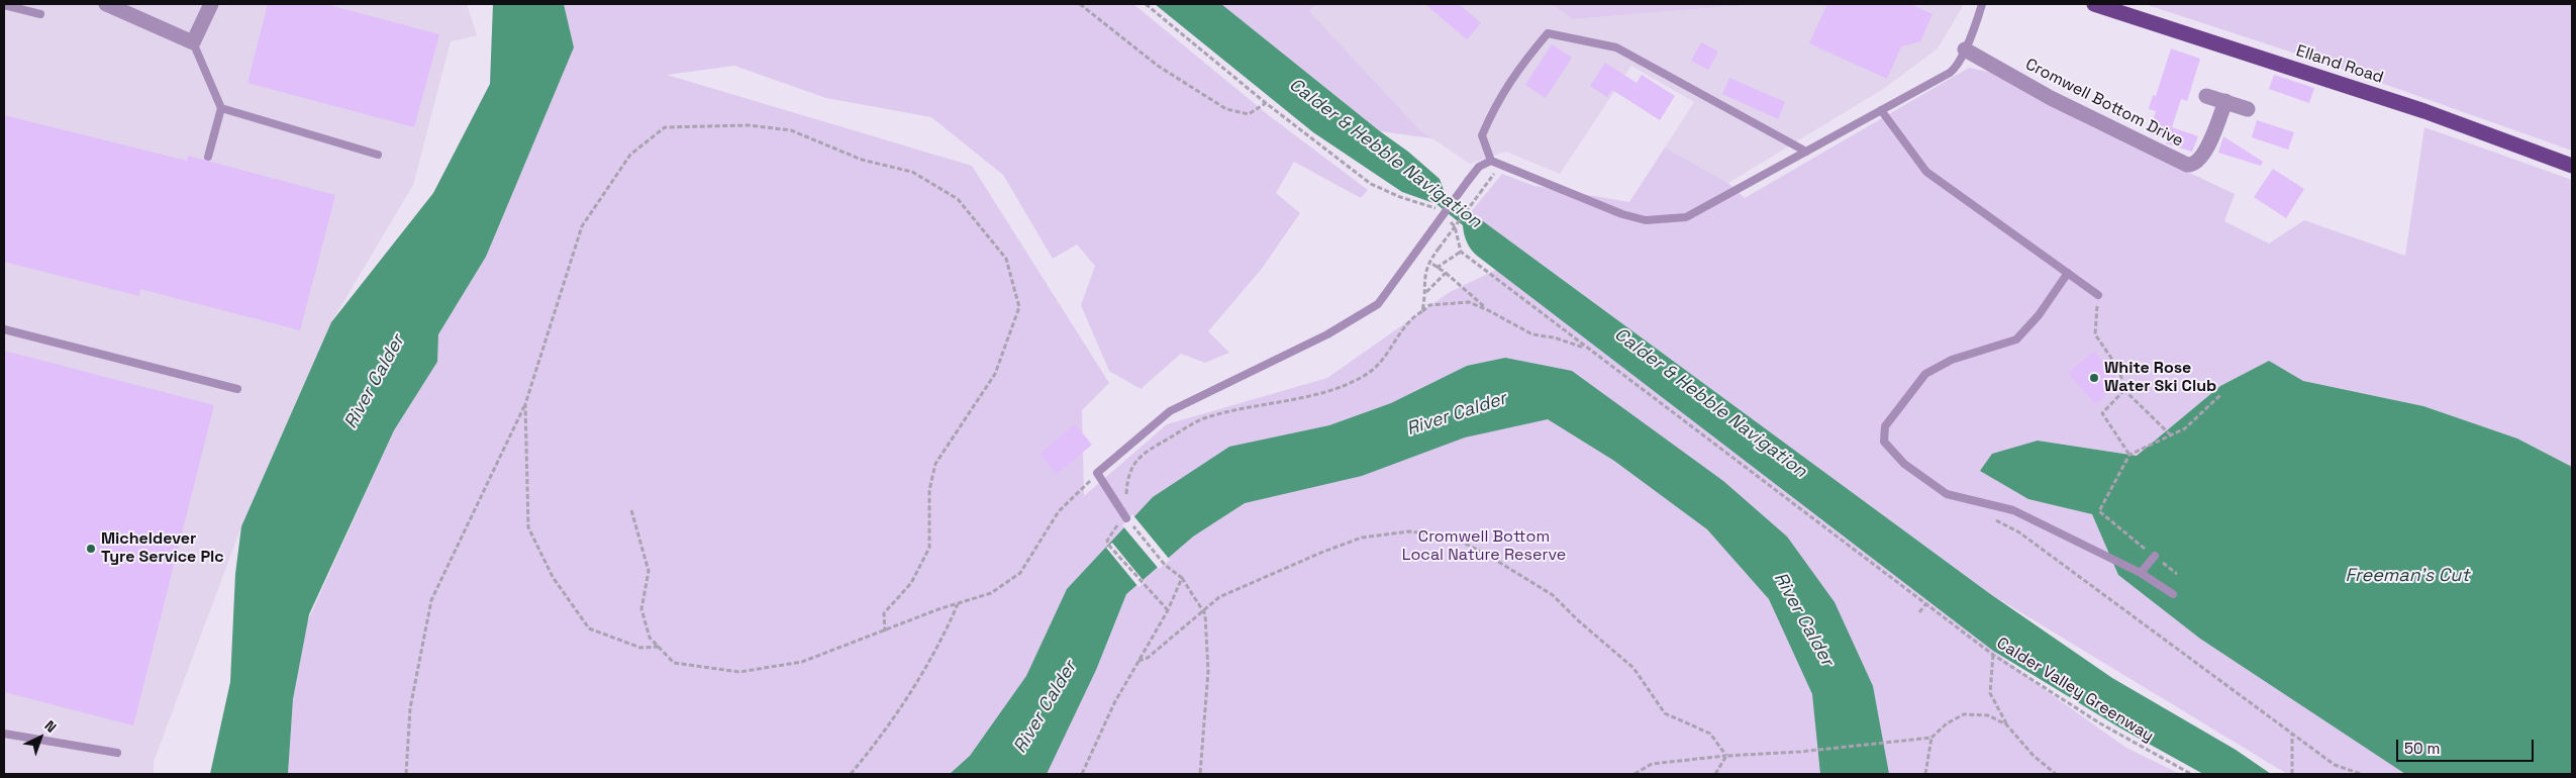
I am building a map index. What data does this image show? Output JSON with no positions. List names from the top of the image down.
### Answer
{
  "streets": {
    "main road": ["Elland Road"],
    "street": ["Cromwell Bottom Drive"],
    "path": ["Calder Valley Greenway"]
  },
  "water": ["Calder & Hebble Navigation", "River Calder", "Freeman's Cut"],
  "parks": ["Cromwell Bottom Local Nature Reserve"],
  "places": ["White Rose Water Ski Club", "Micheldever Tyre Service Plc"],
  "scale_bar": "50 m",
  "north": "top right"
}
